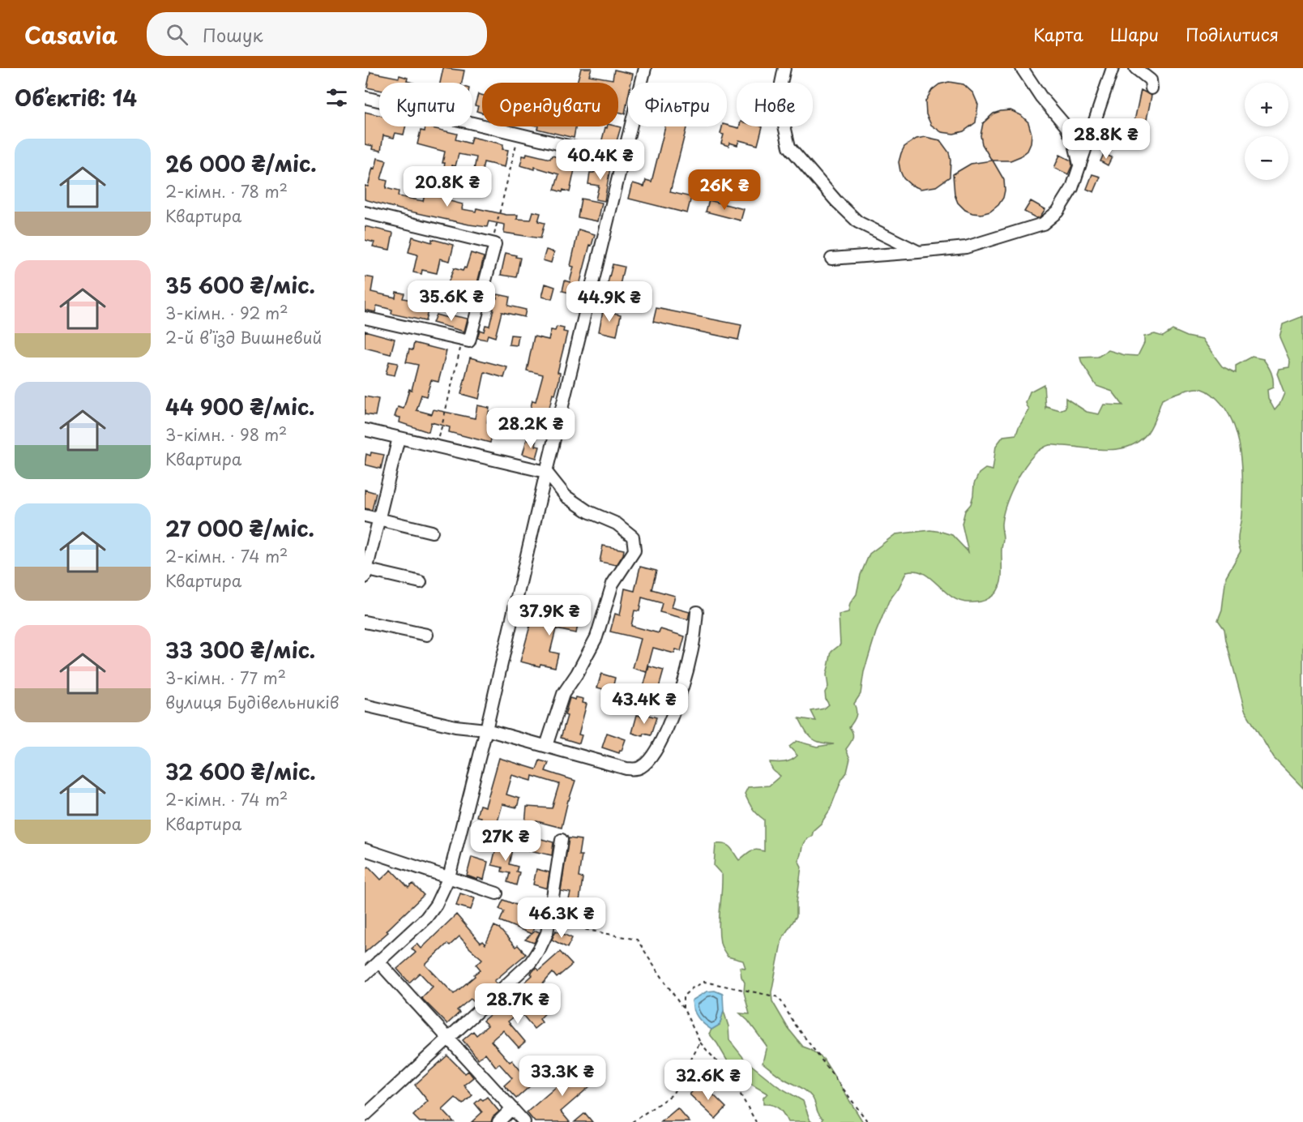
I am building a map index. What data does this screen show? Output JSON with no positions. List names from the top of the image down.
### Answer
{
  "page": {
    "header": "Casavia",
    "search": "Пошук",
    "nav": ["Карта", "Шари", "Поділитися"],
    "heading": "Об’єктів: 14",
    "map_buttons": ["+", "−"],
    "chip": [
      "Купити",
      "Орендувати",
      "Фільтри",
      "Нове"
    ],
    "price": [
      "28.8K ₴",
      "40.4K ₴",
      "20.8K ₴",
      "26K ₴",
      "35.6K ₴",
      "44.9K ₴",
      "28.2K ₴",
      "37.9K ₴",
      "43.4K ₴",
      "27K ₴",
      "46.3K ₴",
      "28.7K ₴",
      "33.3K ₴",
      "32.6K ₴"
    ],
    "list": [
      {
        "name": "26 000 ₴/міс.",
        "note": "2-кімн. · 78 m² · Квартира"
      },
      {
        "name": "35 600 ₴/міс.",
        "note": "3-кімн. · 92 m² · 2-й вʼїзд Вишневий"
      },
      {
        "name": "44 900 ₴/міс.",
        "note": "3-кімн. · 98 m² · Квартира"
      },
      {
        "name": "27 000 ₴/міс.",
        "note": "2-кімн. · 74 m² · Квартира"
      },
      {
        "name": "33 300 ₴/міс.",
        "note": "3-кімн. · 77 m² · вулиця Будівельників"
      },
      {
        "name": "32 600 ₴/міс.",
        "note": "2-кімн. · 74 m² · Квартира"
      }
    ]
  }
}
